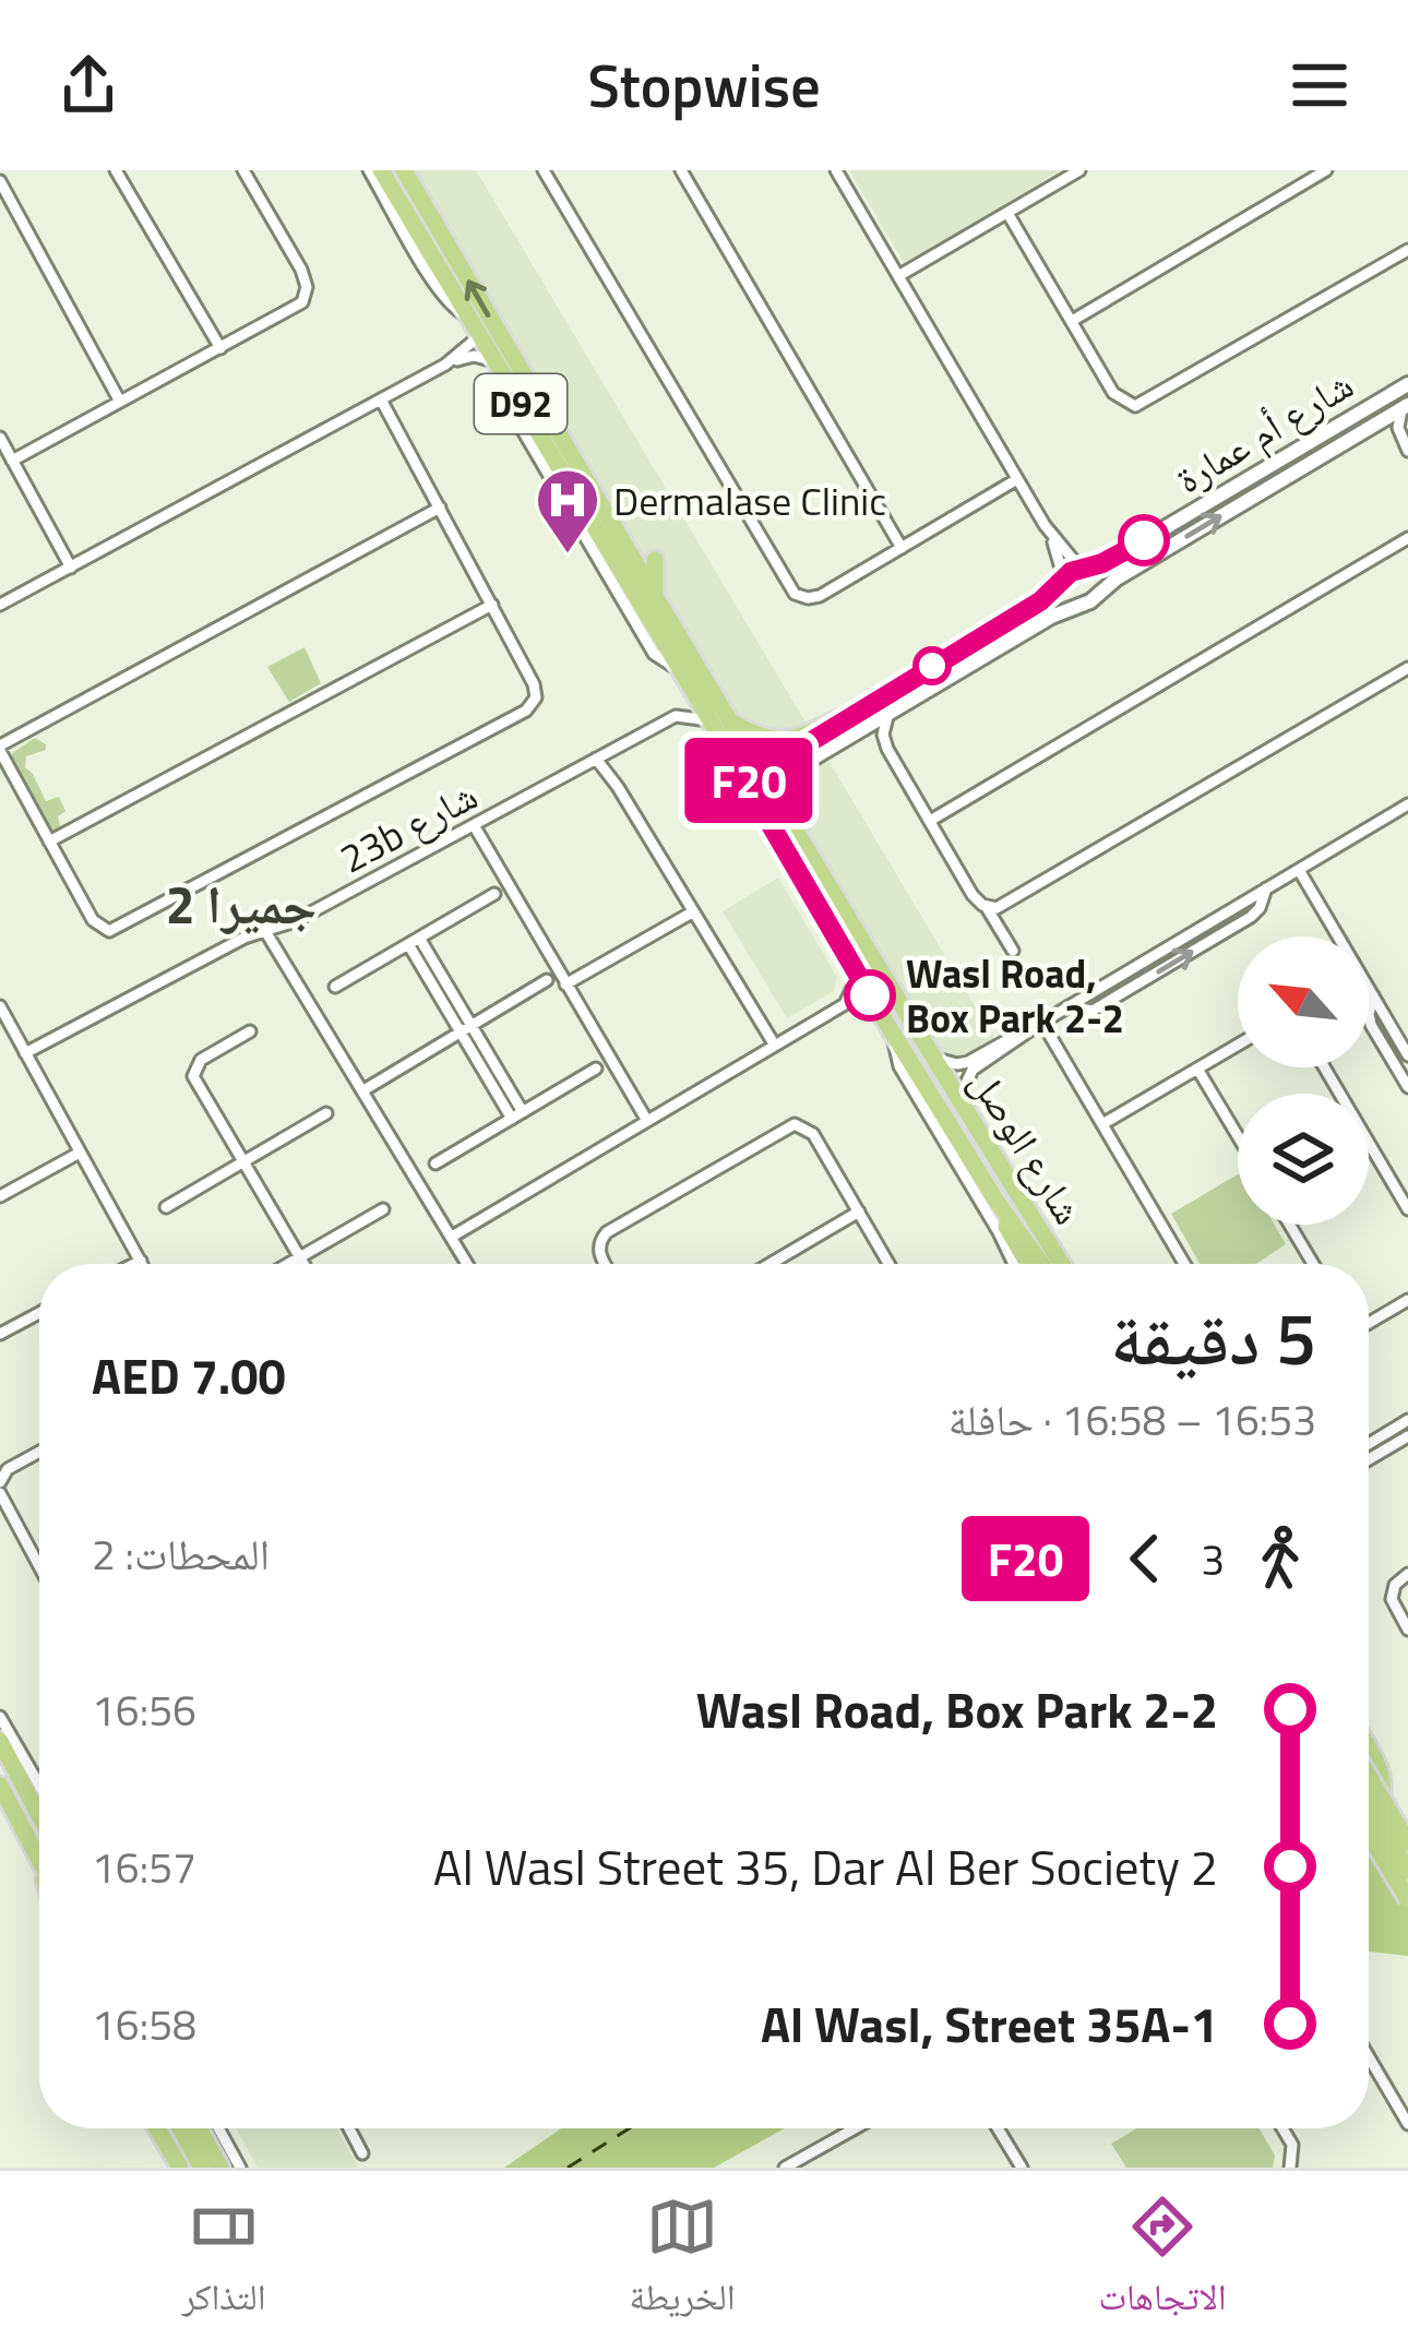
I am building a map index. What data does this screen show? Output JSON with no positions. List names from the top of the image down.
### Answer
{
  "streets": {
    "main road": ["D92", "شارع الوصل"],
    "street": ["شارع أم عمارة", "23b شارع"]
  },
  "districts": ["جميرا 2"],
  "places": {
    "hospital": ["Dermalase Clinic"],
    "other": ["Wasl Road, Box Park 2-2"]
  },
  "lines": ["bus line F20"],
  "north": "top left",
  "page": {
    "header": "Stopwise",
    "on_map": "F20",
    "heading": ["5 دقيقة", "16:53 – 16:58 · حافلة", "AED 7.00"],
    "legs": ["3", "F20", "المحطات: 2"],
    "list": [
      {
        "name": "Wasl Road, Box Park 2-2",
        "value": "16:56"
      },
      {
        "name": "Al Wasl Street 35, Dar Al Ber Society 2",
        "value": "16:57"
      },
      {
        "name": "Al Wasl, Street 35A-1",
        "value": "16:58"
      }
    ],
    "tabs": ["الاتجاهات", "الخريطة", "التذاكر"]
  }
}
